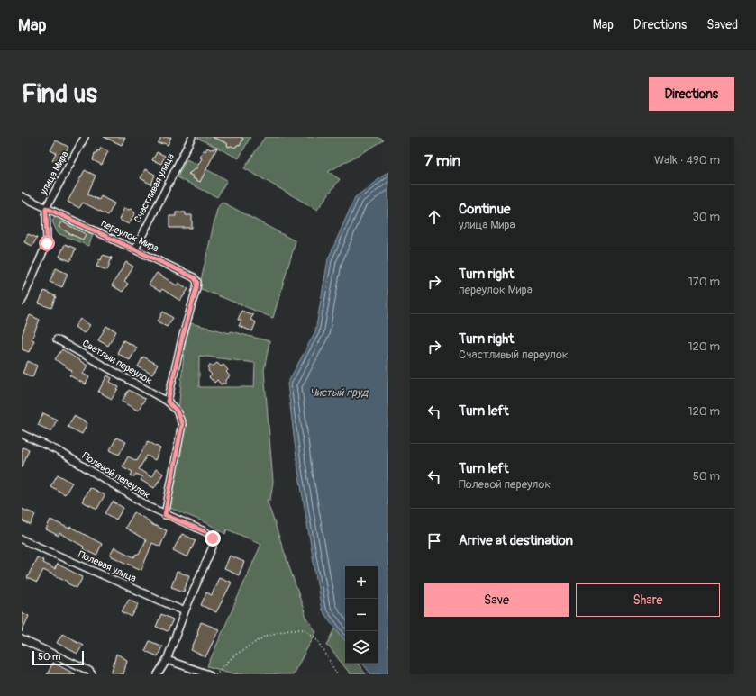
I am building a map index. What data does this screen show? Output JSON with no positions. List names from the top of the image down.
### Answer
{
  "streets": {
    "street": [
      "улица Мира",
      "Счастливая улица",
      "переулок Мира",
      "Светлый переулок",
      "Полевой переулок",
      "Полевая улица"
    ]
  },
  "crossings": [
    ["улица Мира", "переулок Мира"],
    ["Счастливая улица", "переулок Мира"],
    ["переулок Мира", "Светлый переулок"],
    ["Полевой переулок", "Полевая улица"]
  ],
  "water": ["Чистый пруд"],
  "scale_bar": "50 m",
  "page": {
    "header": "Map",
    "nav": ["Map", "Directions", "Saved"],
    "buttons": [
      "Directions",
      ["Save", "Share"]
    ],
    "title": "Find us",
    "heading": ["7 min", "Walk · 490 m"],
    "list": [
      ["Continue", "улица Мира", "30 m"],
      ["Turn right", "переулок Мира", "170 m"],
      ["Turn right", "Счастливый переулок", "120 m"],
      ["Turn left", "120 m"],
      ["Turn left", "Полевой переулок", "50 m"],
      "Arrive at destination"
    ],
    "map_buttons": ["+", "−"],
    "scale": "50 m"
  }
}
